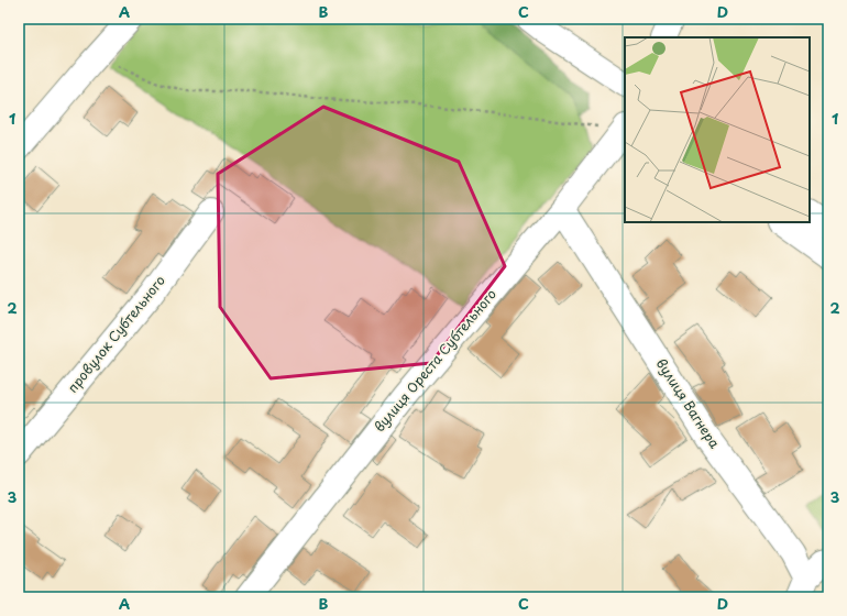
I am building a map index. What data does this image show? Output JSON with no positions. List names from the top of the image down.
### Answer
{
  "streets": {
    "street": ["провулок Субтельного", "вулиця Ореста Субтельного", "вулиця Вагнера"]
  },
  "crossings": [
    ["вулиця Ореста Субтельного", "вулиця Вагнера"]
  ],
  "grid": {
    "columns": [
      "A",
      "B",
      "C",
      "D"
    ],
    "rows": ["1", "2", "3"]
  }
}
